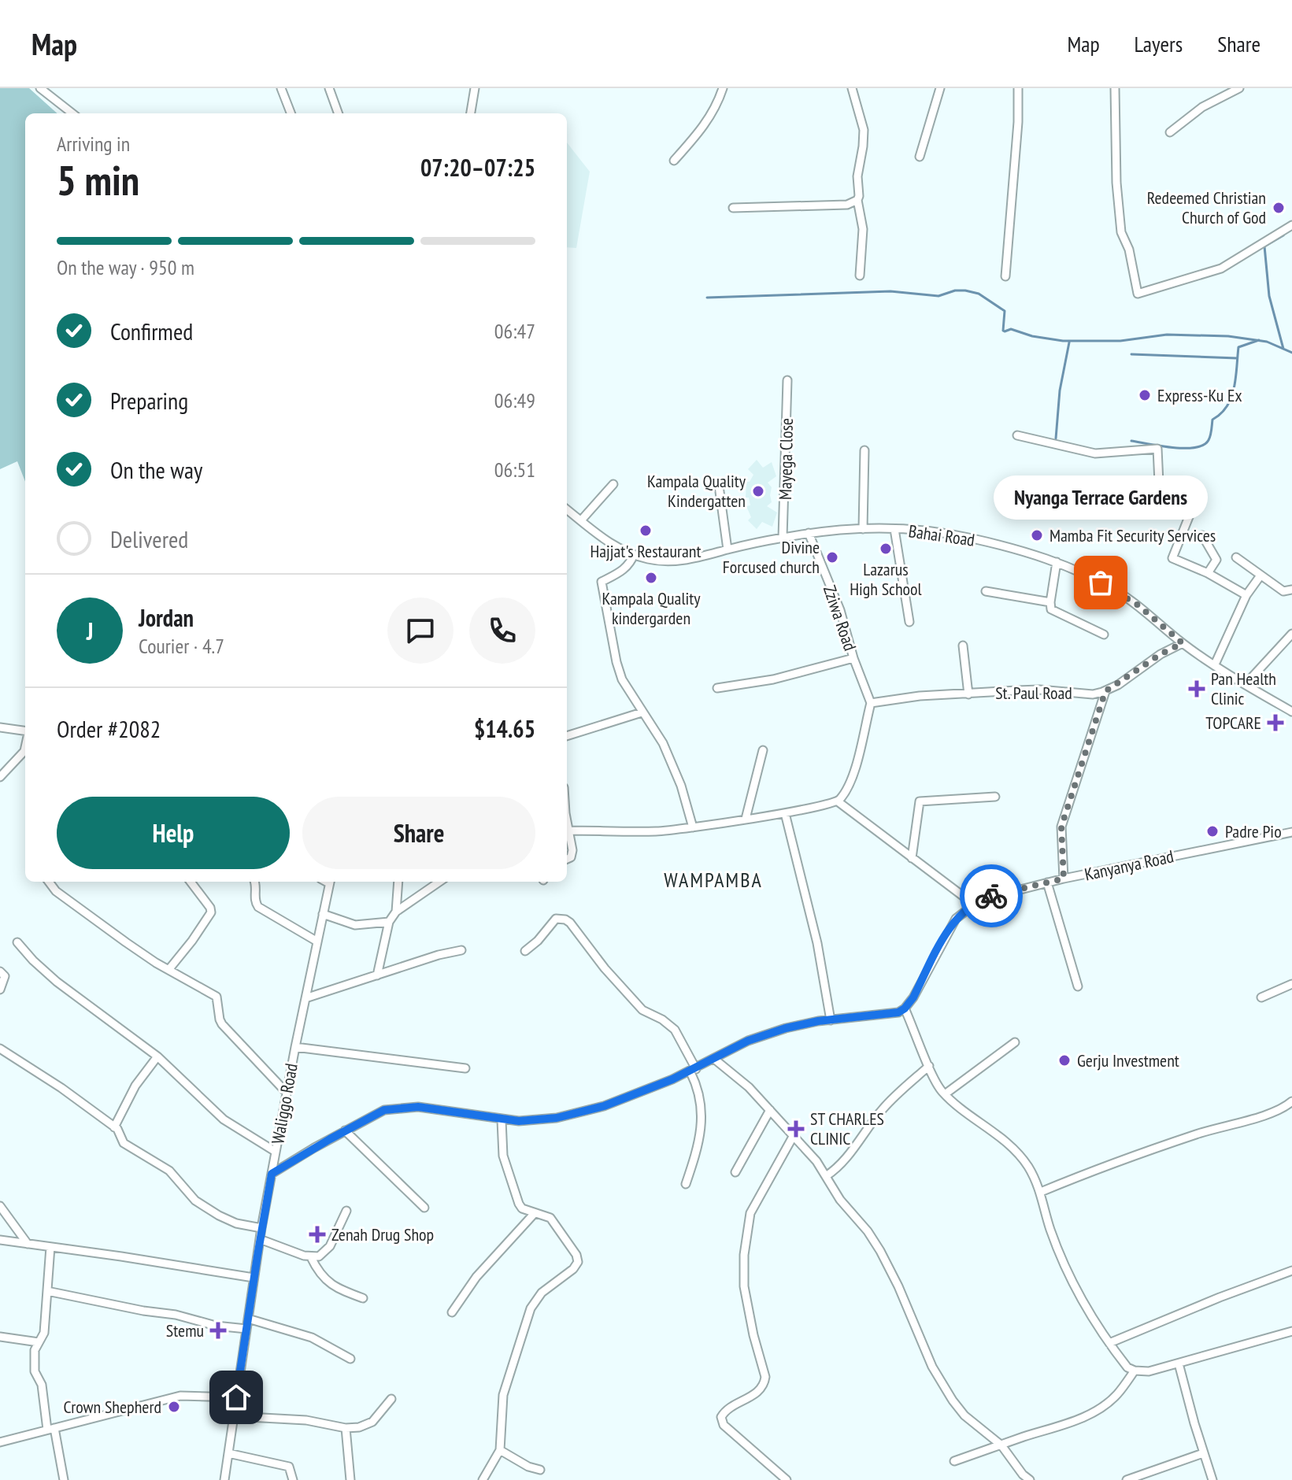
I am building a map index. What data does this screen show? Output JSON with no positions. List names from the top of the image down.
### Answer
{
  "streets": {
    "street": [
      "Mayega Close",
      "Bahai Road",
      "Zziwa Road",
      "St. Paul Road",
      "Kanyanya Road",
      "Waliggo Road"
    ]
  },
  "crossings": [
    ["Mayega Close", "Bahai Road"],
    ["Bahai Road", "Zziwa Road"],
    ["Zziwa Road", "St. Paul Road"]
  ],
  "districts": ["WAMPAMBA"],
  "places": {
    "other": [
      "Redeemed Christian Church of God",
      "Express-Ku Ex",
      "Kampala Quality Kindergatten",
      "Hajjat's Restaurant",
      "Mamba Fit Security Services",
      "Lazarus High School",
      "Divine Forcused church",
      "Kampala Quality kindergarden",
      "Nyanga Terrace Gardens",
      "Padre Pio",
      "Gerju Investment",
      "Crown Shepherd"
    ],
    "health": [
      "Pan Health Clinic",
      "TOPCARE",
      "ST CHARLES CLINIC",
      "Zenah Drug Shop",
      "Stemu"
    ]
  },
  "page": {
    "header": "Map",
    "nav": ["Map", "Layers", "Share"],
    "heading": ["5 min", "Arriving in", "07:20–07:25"],
    "panel": [
      "Jordan",
      "Courier · 4.7",
      "Order #2082",
      "$14.65"
    ],
    "bar": "On the way · 950 m",
    "list": [
      ["Confirmed", "06:47"],
      ["Preparing", "06:49"],
      ["On the way", "06:51"],
      "Delivered"
    ],
    "bubble": "Nyanga Terrace Gardens",
    "round": "J",
    "buttons": ["Help", "Share"]
  }
}
